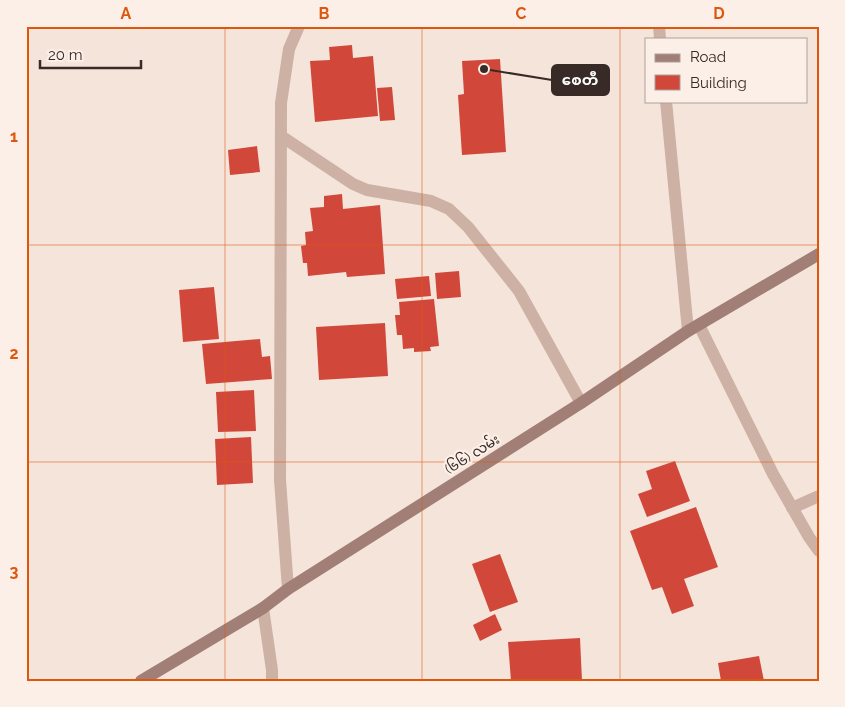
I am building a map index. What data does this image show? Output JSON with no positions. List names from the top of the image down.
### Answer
{
  "streets": {
    "street": ["(၆၆) လမ်း"]
  },
  "places": ["စေတီ"],
  "legend": ["Road", "Building"],
  "scale_bar": "20 m",
  "grid": {
    "columns": [
      "A",
      "B",
      "C",
      "D"
    ],
    "rows": ["1", "2", "3"]
  }
}
